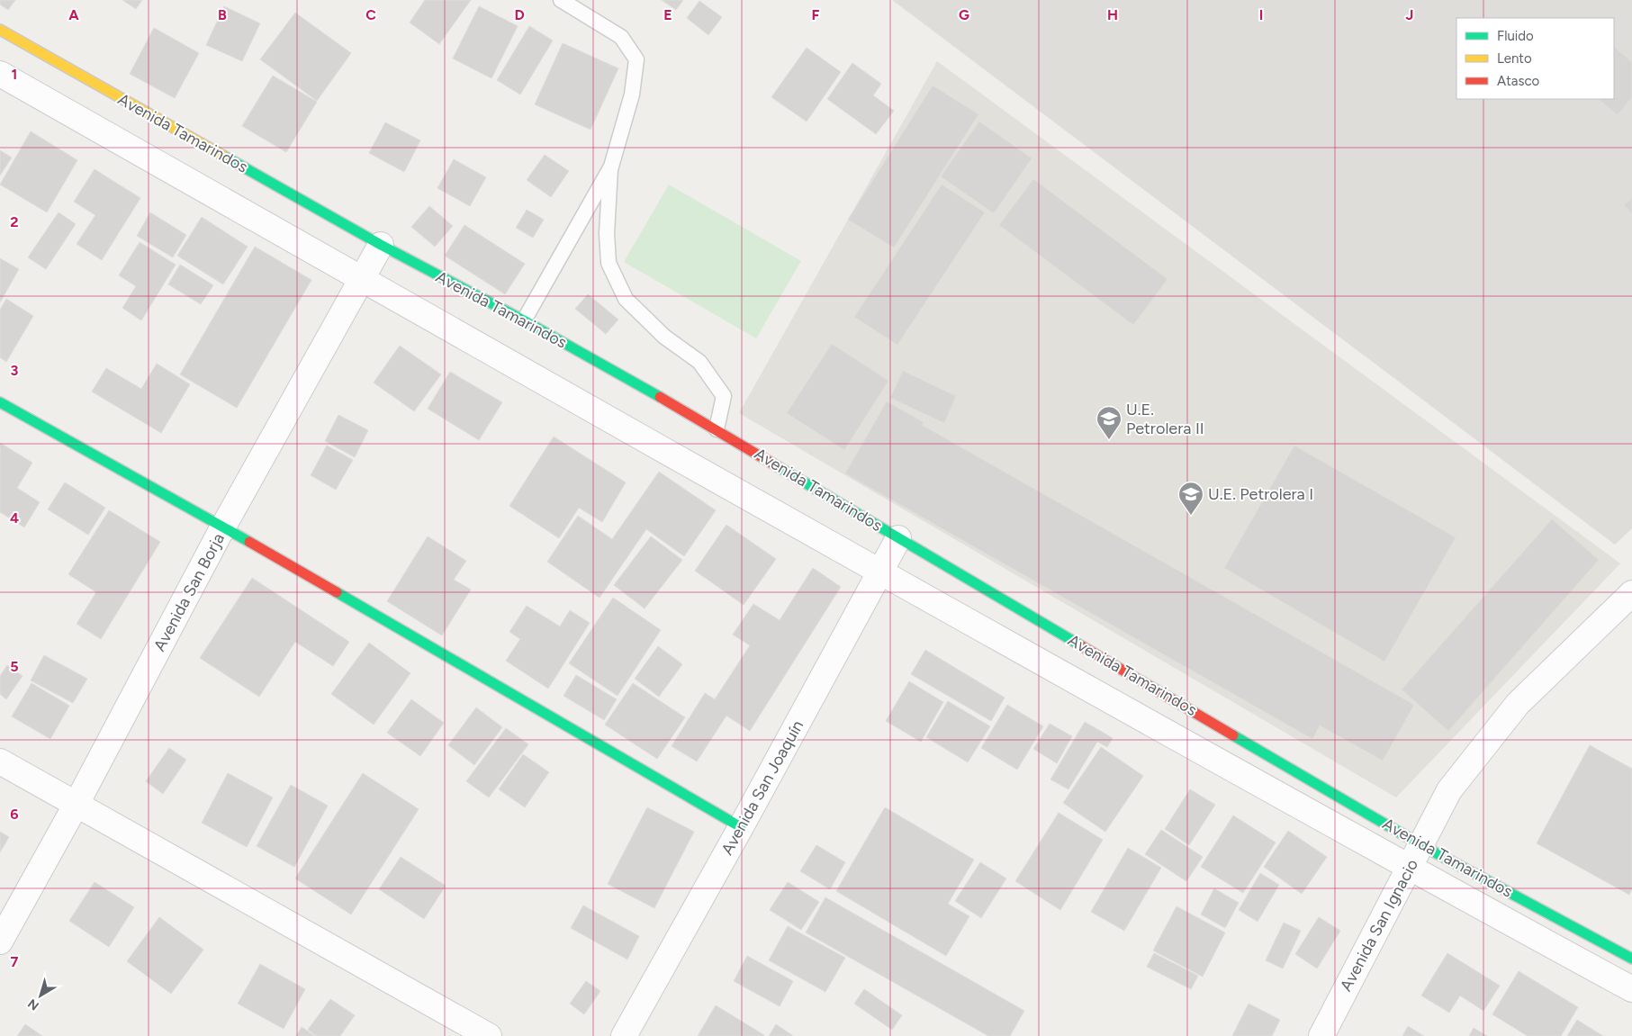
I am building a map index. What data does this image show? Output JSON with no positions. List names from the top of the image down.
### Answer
{
  "streets": {
    "street": [
      "Avenida Tamarindos",
      "Avenida San Borja",
      "Avenida San Joaquín",
      "Avenida San Ignacio"
    ]
  },
  "crossings": [
    ["Avenida Tamarindos", "Avenida San Borja"],
    ["Avenida Tamarindos", "Avenida San Joaquín"],
    ["Avenida Tamarindos", "Avenida San Ignacio"]
  ],
  "places": {
    "school or university": ["U.E. Petrolera II", "U.E. Petrolera I"]
  },
  "legend": ["Fluido", "Lento", "Atasco"],
  "north": "bottom left",
  "grid": {
    "columns": [
      "A",
      "B",
      "C",
      "D",
      "E",
      "F",
      "G",
      "H",
      "I",
      "J"
    ],
    "rows": [
      "1",
      "2",
      "3",
      "4",
      "5",
      "6",
      "7"
    ]
  }
}
